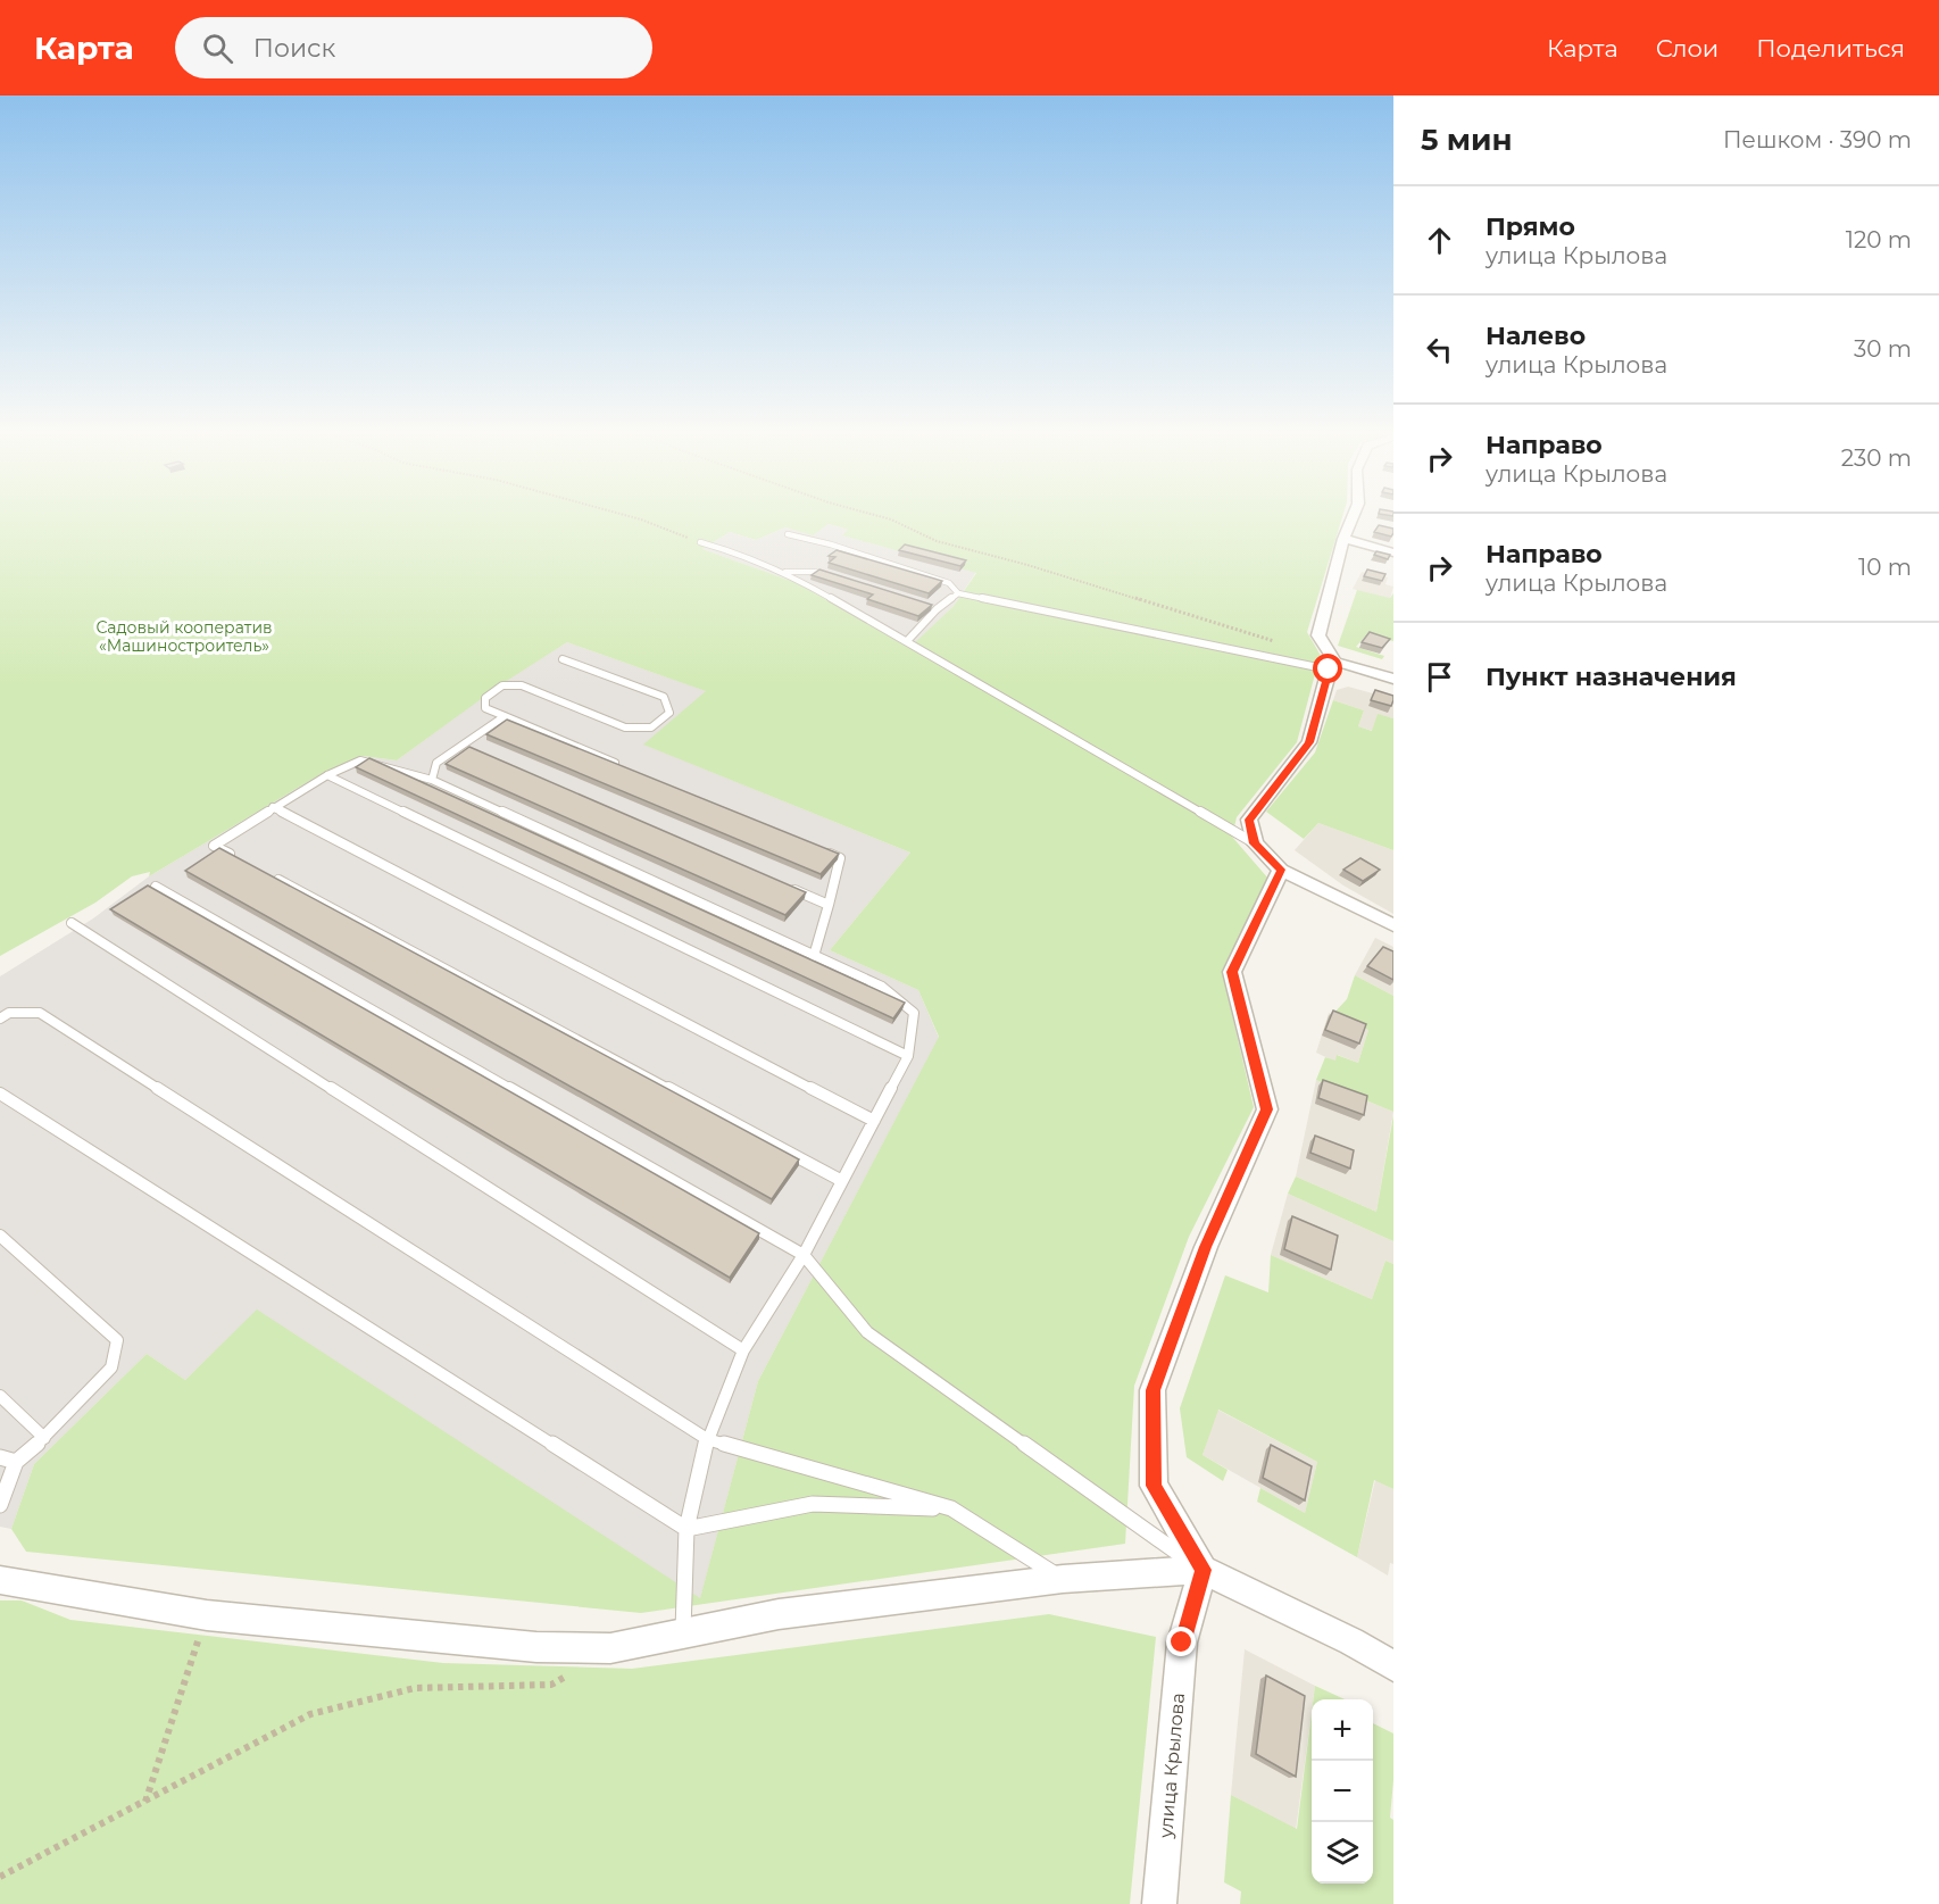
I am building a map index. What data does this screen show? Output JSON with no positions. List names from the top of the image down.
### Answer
{
  "streets": {
    "street": ["улица Крылова"]
  },
  "parks": ["Садовый кооператив «Машиностроитель»"],
  "page": {
    "header": "Карта",
    "search": "Поиск",
    "nav": ["Карта", "Слои", "Поделиться"],
    "heading": ["5 мин", "Пешком · 390 m"],
    "list": [
      ["Прямо", "улица Крылова", "120 m"],
      ["Налево", "улица Крылова", "30 m"],
      ["Направо", "улица Крылова", "230 m"],
      ["Направо", "улица Крылова", "10 m"],
      "Пункт назначения"
    ],
    "map_buttons": ["+", "−"]
  }
}
